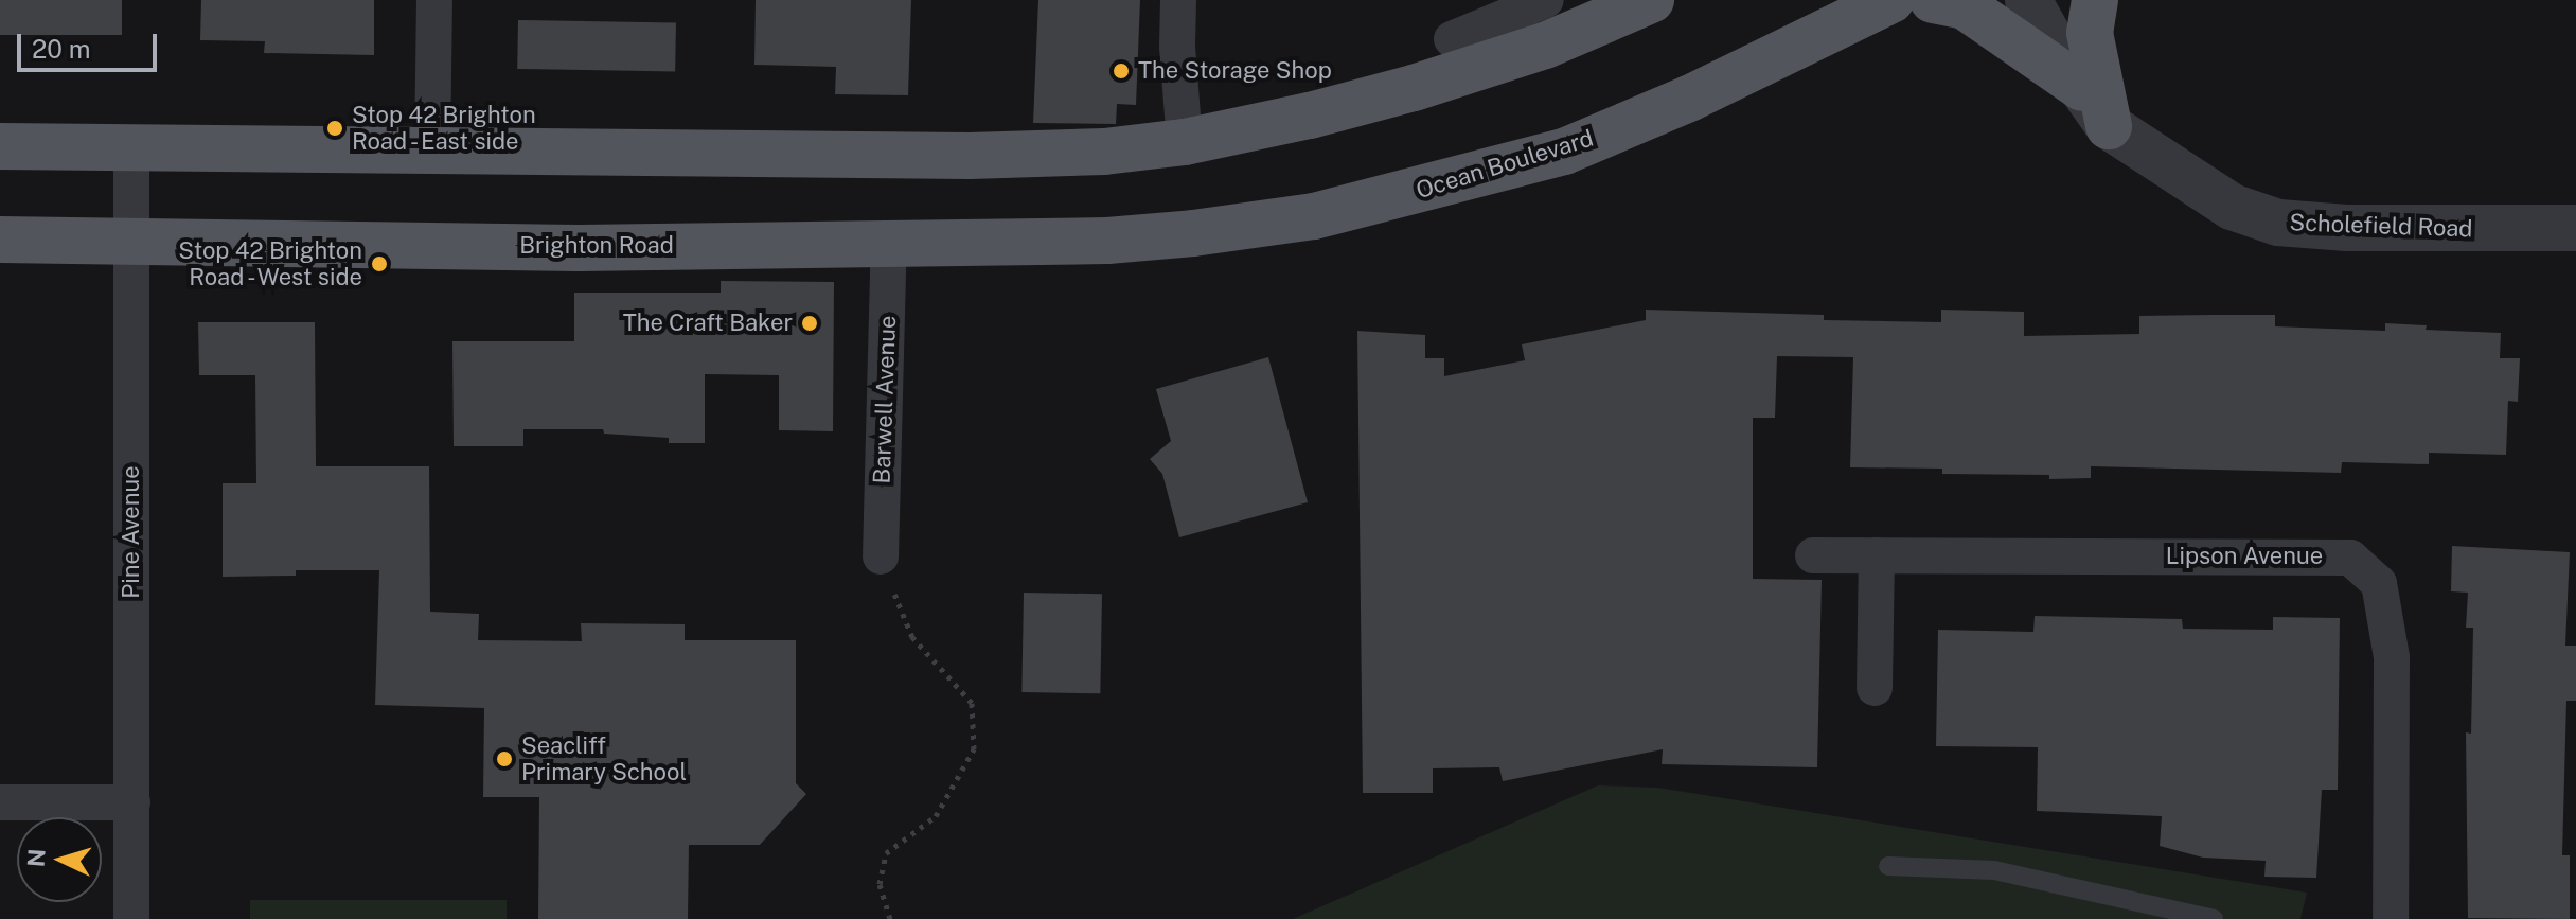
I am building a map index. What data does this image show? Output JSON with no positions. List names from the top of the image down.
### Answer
{
  "streets": {
    "main road": ["Ocean Boulevard", "Brighton Road"],
    "street": [
      "Scholefield Road",
      "Barwell Avenue",
      "Pine Avenue",
      "Lipson Avenue"
    ]
  },
  "crossings": [
    ["Ocean Boulevard", "Brighton Road"],
    ["Brighton Road", "Barwell Avenue"],
    ["Brighton Road", "Pine Avenue"]
  ],
  "places": [
    "The Storage Shop",
    "Stop 42 Brighton Road - East side",
    "Stop 42 Brighton Road - West side",
    "The Craft Baker",
    "Seacliff Primary School"
  ],
  "scale_bar": "20 m",
  "north": "left"
}
